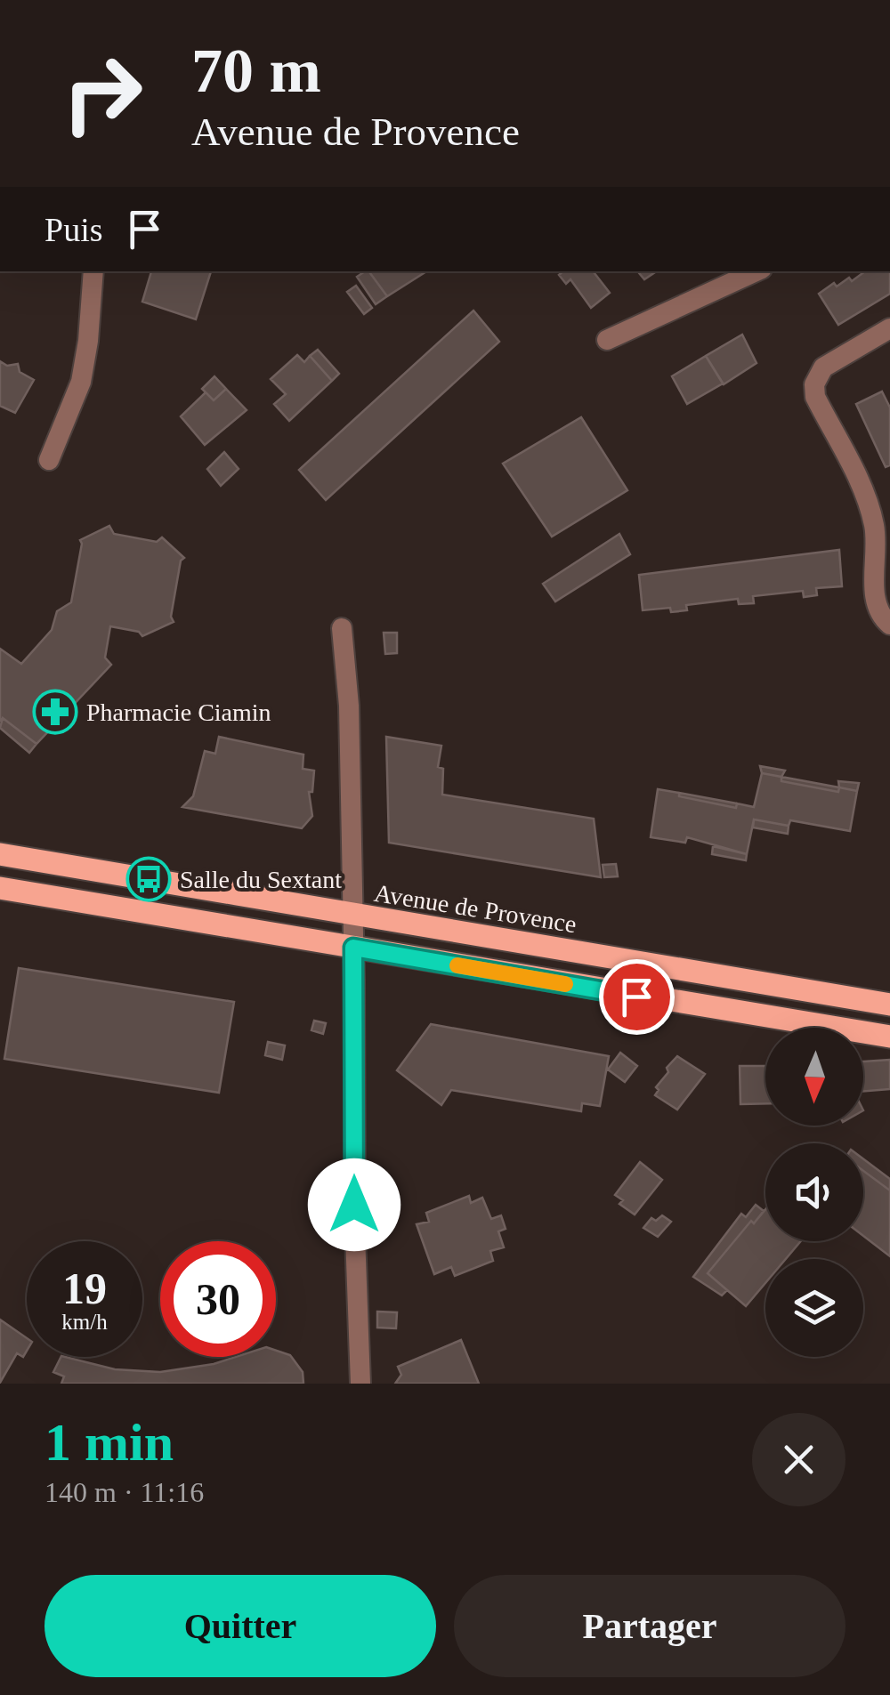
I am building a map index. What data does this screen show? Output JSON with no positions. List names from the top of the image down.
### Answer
{
  "streets": {
    "main road": ["Avenue de Provence"]
  },
  "places": {
    "pharmacy": ["Pharmacie Ciamin"],
    "bus stop": ["Salle du Sextant"]
  },
  "north": "bottom",
  "page": {
    "turn": ["70 m", "Avenue de Provence"],
    "then": "Puis",
    "speed": "19 km/h",
    "limit": "30",
    "heading": ["1 min", "140 m · 11:16"],
    "buttons": ["Quitter", "Partager"]
  }
}
